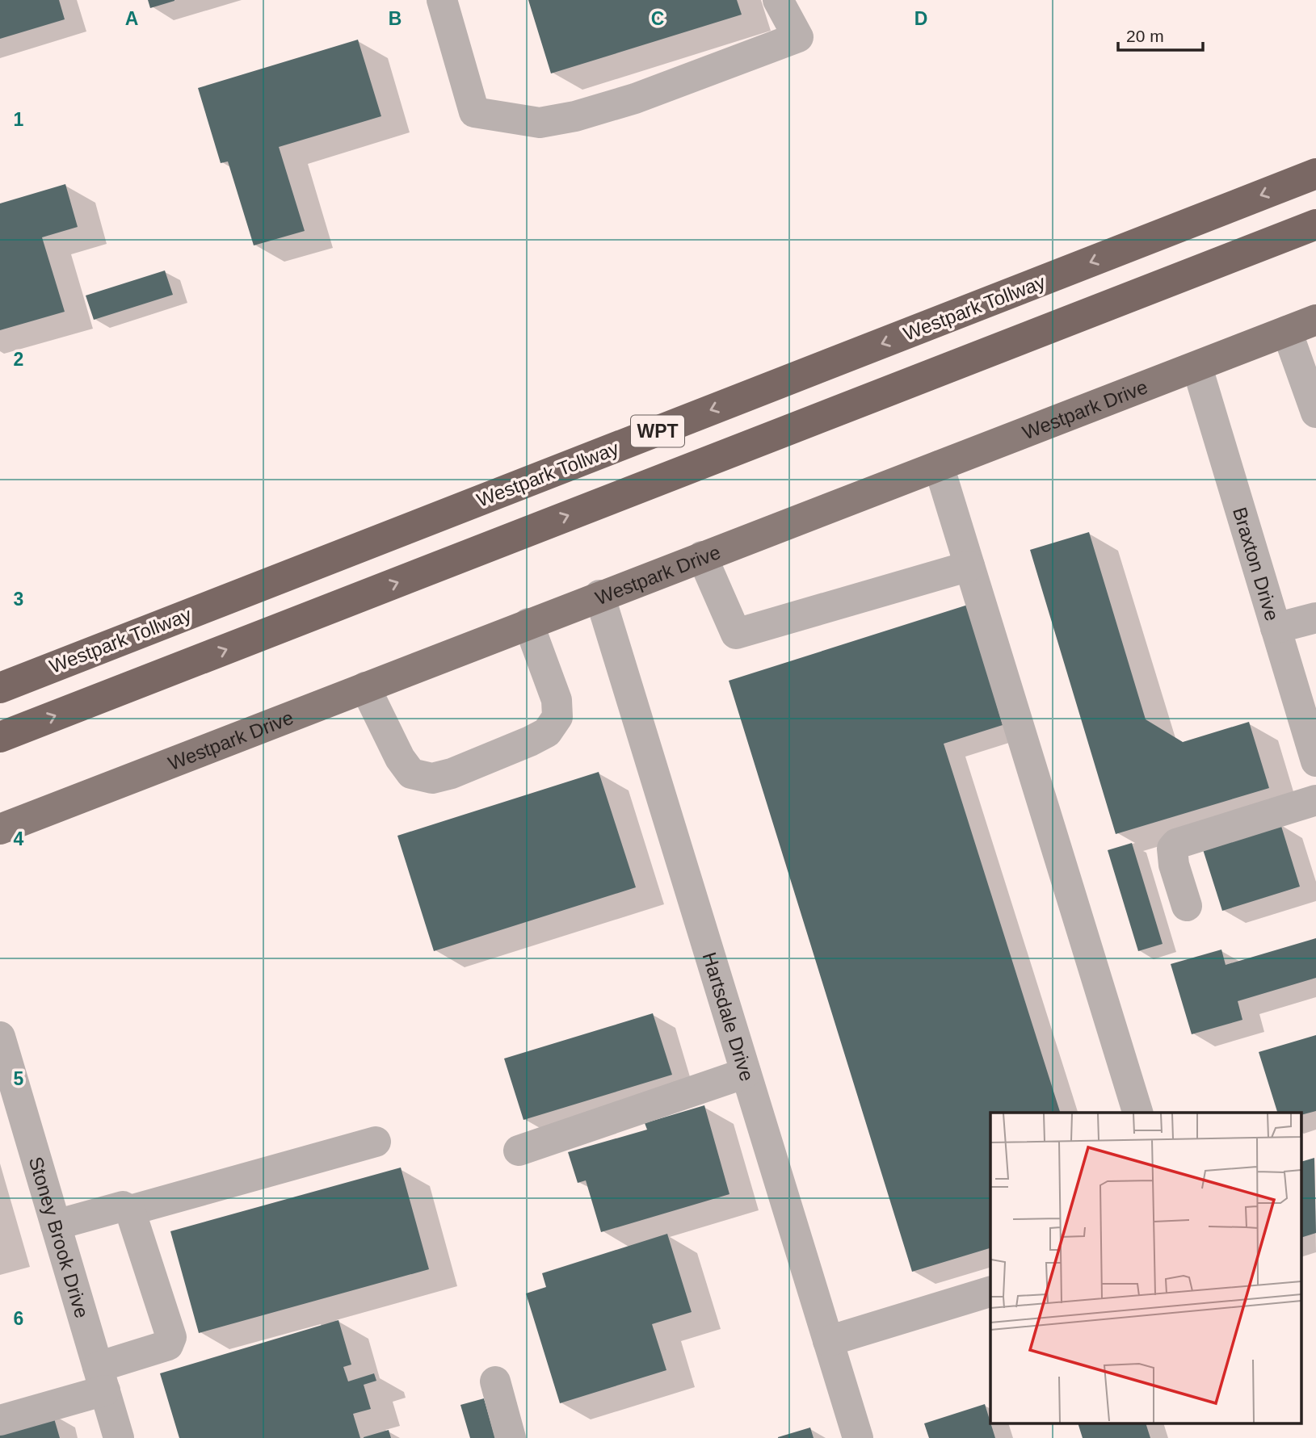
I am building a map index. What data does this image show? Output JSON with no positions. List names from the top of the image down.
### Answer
{
  "streets": {
    "highway": ["Westpark Tollway", "WPT"],
    "main road": ["Westpark Drive"],
    "street": ["Braxton Drive", "Hartsdale Drive", "Stoney Brook Drive"]
  },
  "crossings": [
    ["Westpark Drive", "Braxton Drive"],
    ["Westpark Drive", "Hartsdale Drive"]
  ],
  "scale_bar": "20 m",
  "grid": {
    "columns": [
      "A",
      "B",
      "C",
      "D"
    ],
    "rows": [
      "1",
      "2",
      "3",
      "4",
      "5",
      "6"
    ]
  }
}
